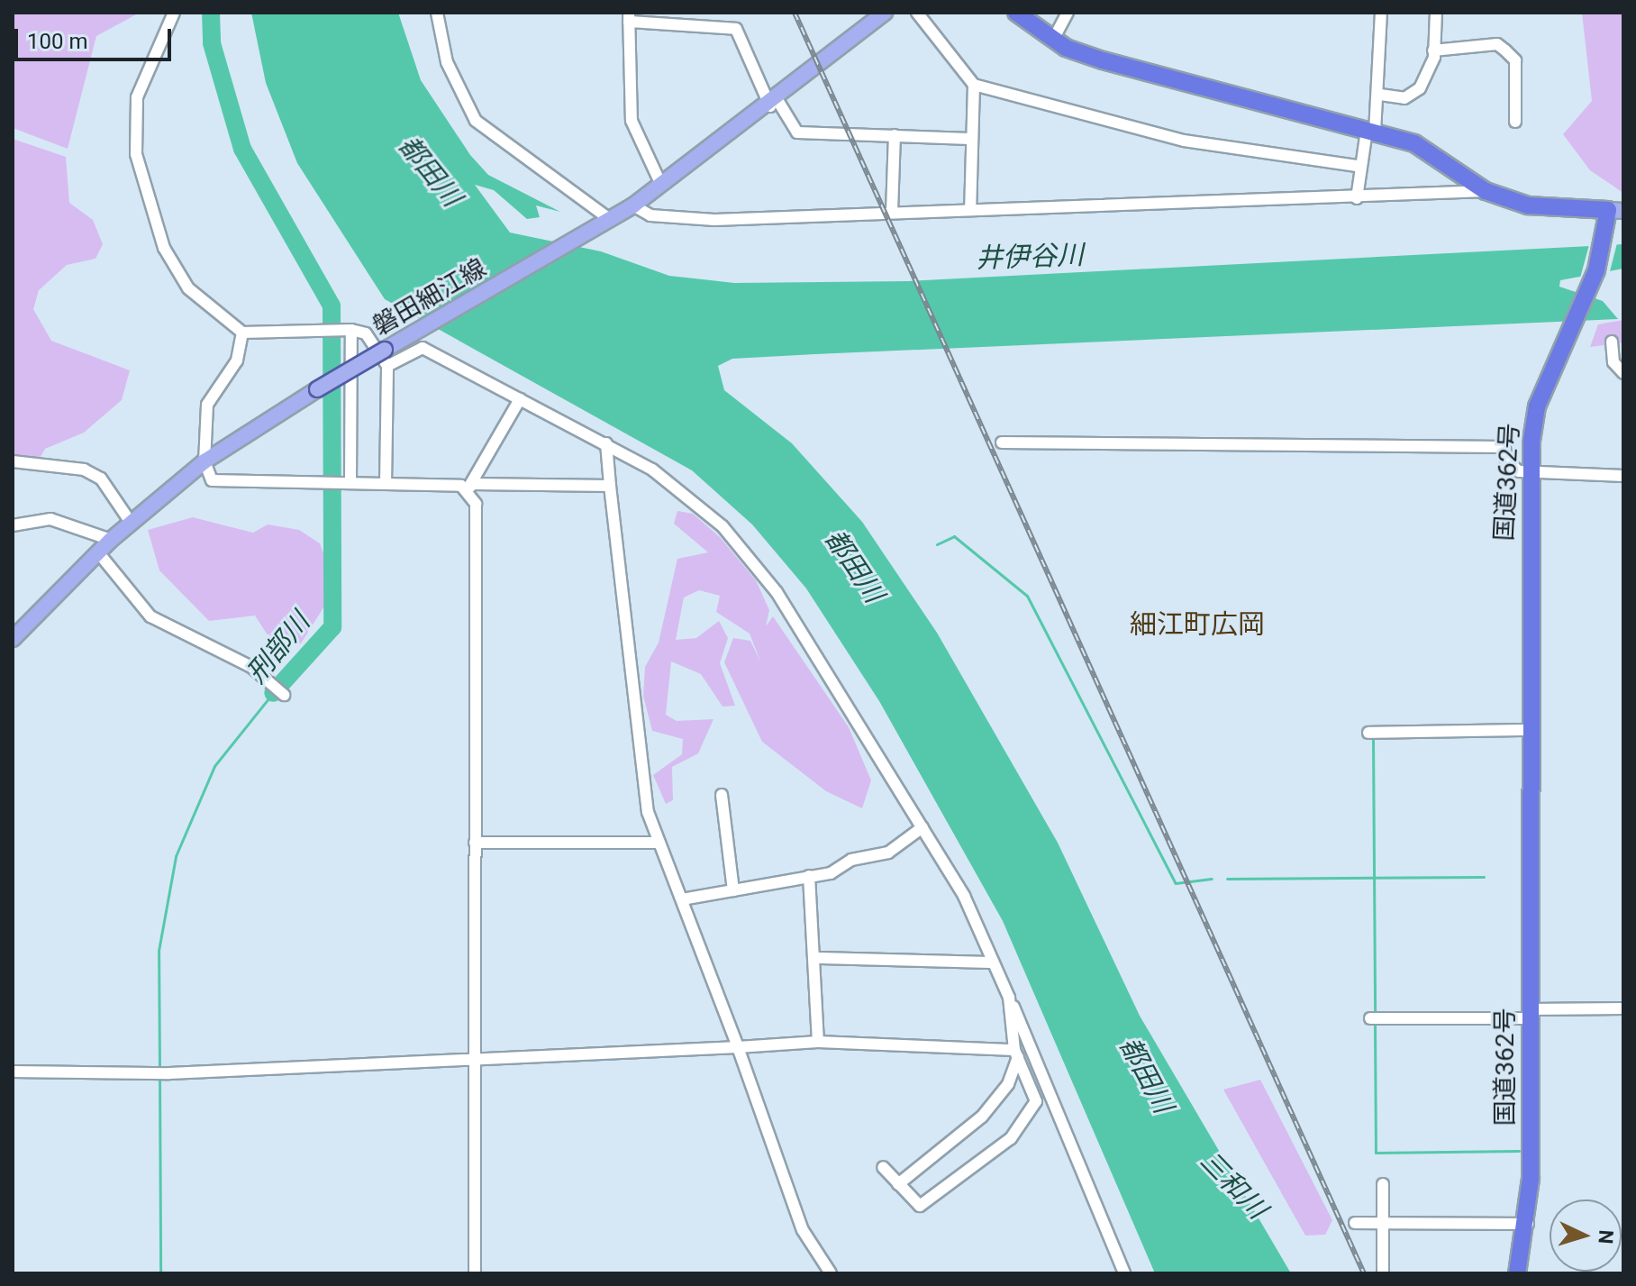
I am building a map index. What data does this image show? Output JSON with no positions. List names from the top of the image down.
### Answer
{
  "streets": {
    "highway": ["国道362号"],
    "main road": ["磐田細江線"]
  },
  "districts": ["細江町広岡"],
  "water": [
    "都田川",
    "井伊谷川",
    "刑部川",
    "三和川"
  ],
  "scale_bar": "100 m",
  "north": "right"
}
